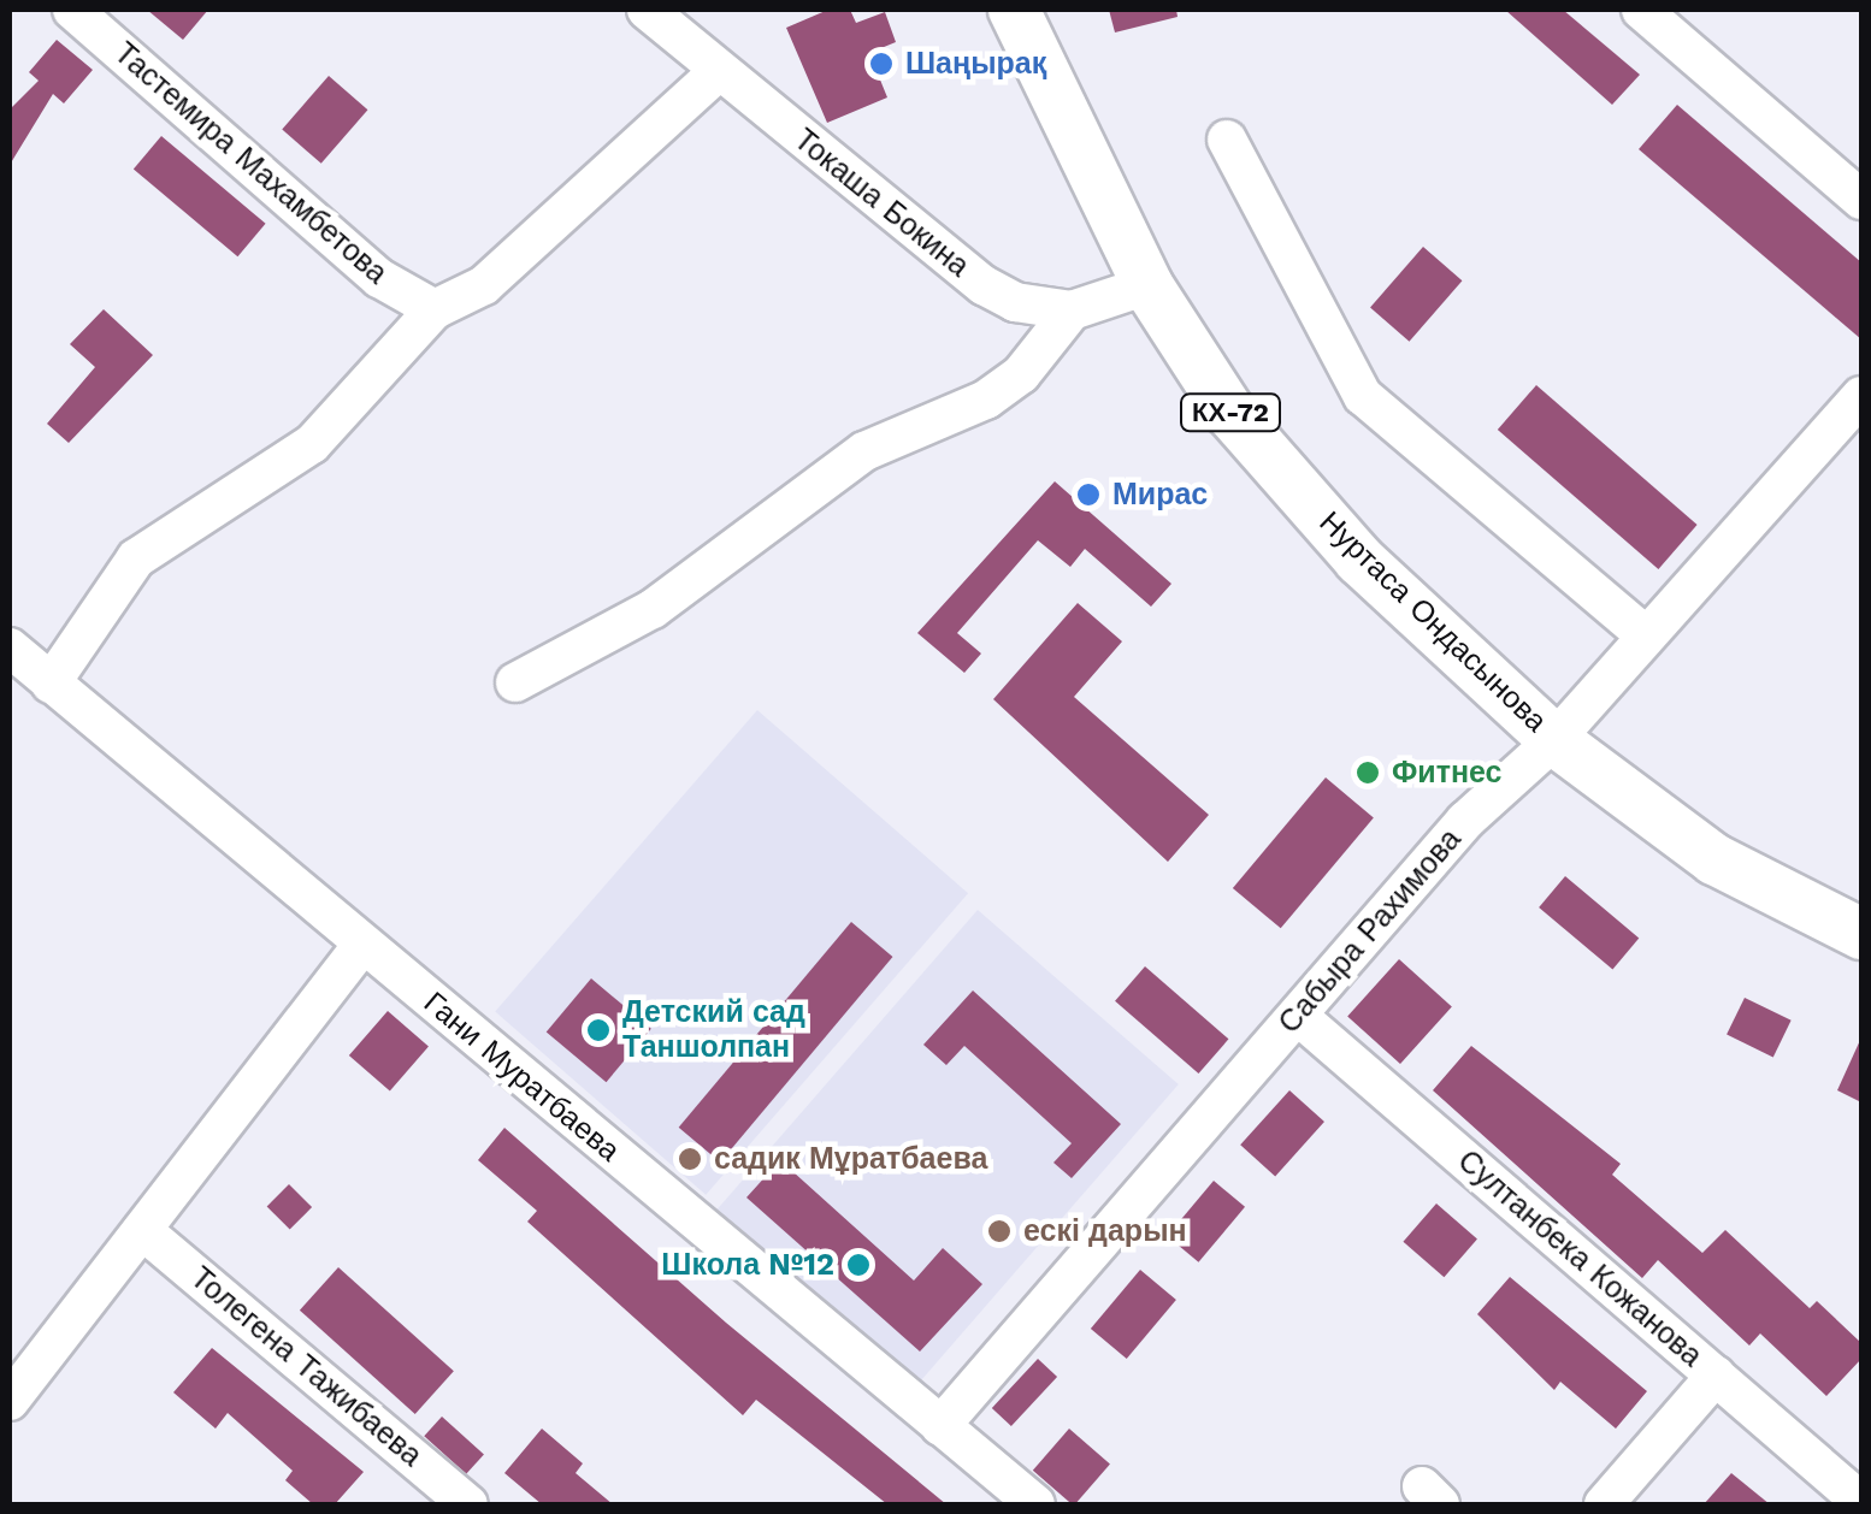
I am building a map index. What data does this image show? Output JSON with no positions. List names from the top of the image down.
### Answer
{
  "streets": {
    "main road": ["КХ-72", "Нуртаса Ондасынова"],
    "street": [
      "Тастемира Махамбетова",
      "Токаша Бокина",
      "Сабыра Рахимова",
      "Гани Муратбаева",
      "Султанбека Кожанова",
      "Толегена Тажибаева"
    ]
  },
  "crossings": [
    ["Токаша Бокина", "Нуртаса Ондасынова"],
    ["Нуртаса Ондасынова", "Сабыра Рахимова"],
    ["Сабыра Рахимова", "Гани Муратбаева"],
    ["Сабыра Рахимова", "Султанбека Кожанова"]
  ],
  "places": [
    "Шаңырақ",
    "Мирас",
    "Фитнес",
    "Детский сад Таншолпан",
    "садик Мұратбаева",
    "ескі дарын",
    "Школа №12"
  ]
}
